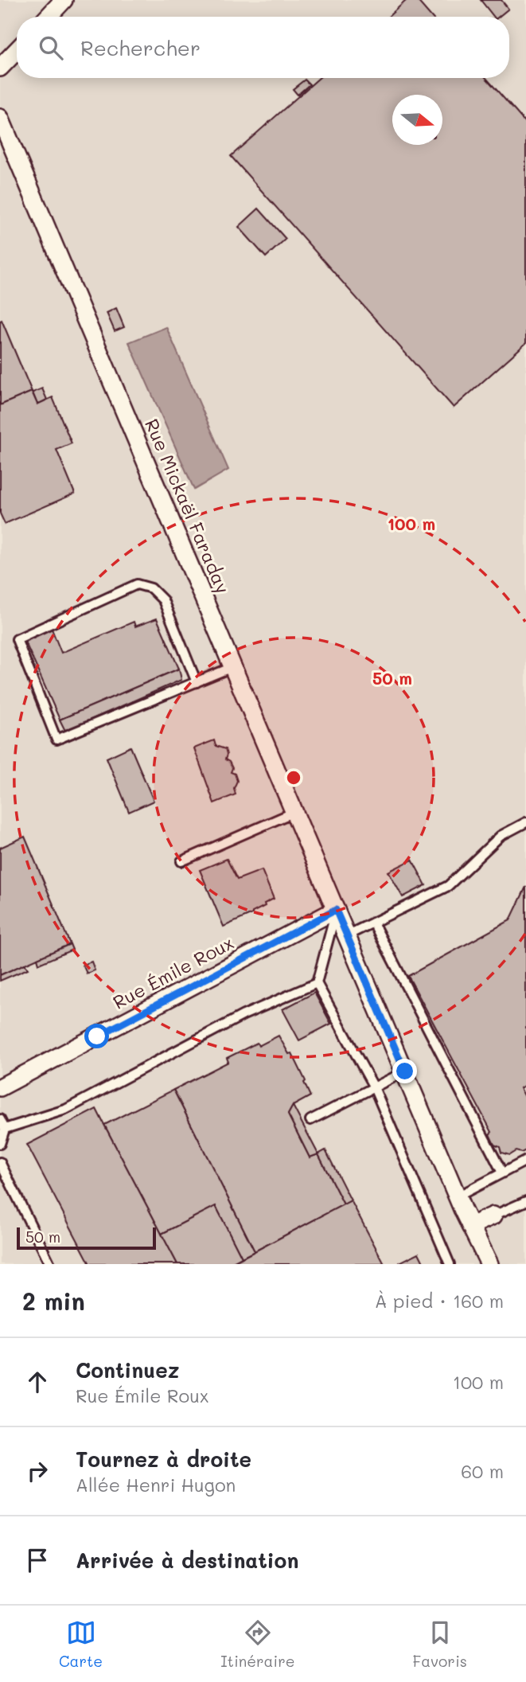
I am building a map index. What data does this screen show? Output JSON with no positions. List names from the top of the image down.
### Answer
{
  "streets": {
    "street": ["Rue Mickaël Faraday", "Rue Émile Roux"]
  },
  "crossings": [
    ["Rue Mickaël Faraday", "Rue Émile Roux"]
  ],
  "scale_bar": "50 m",
  "north": "right",
  "page": {
    "search": "Rechercher",
    "scale": "50 m",
    "heading": ["2 min", "À pied · 160 m"],
    "list": [
      ["Continuez", "Rue Émile Roux", "100 m"],
      ["Tournez à droite", "Allée Henri Hugon", "60 m"],
      "Arrivée à destination"
    ],
    "nav": ["Carte", "Itinéraire", "Favoris"]
  },
  "rings": ["100 m", "50 m"]
}
